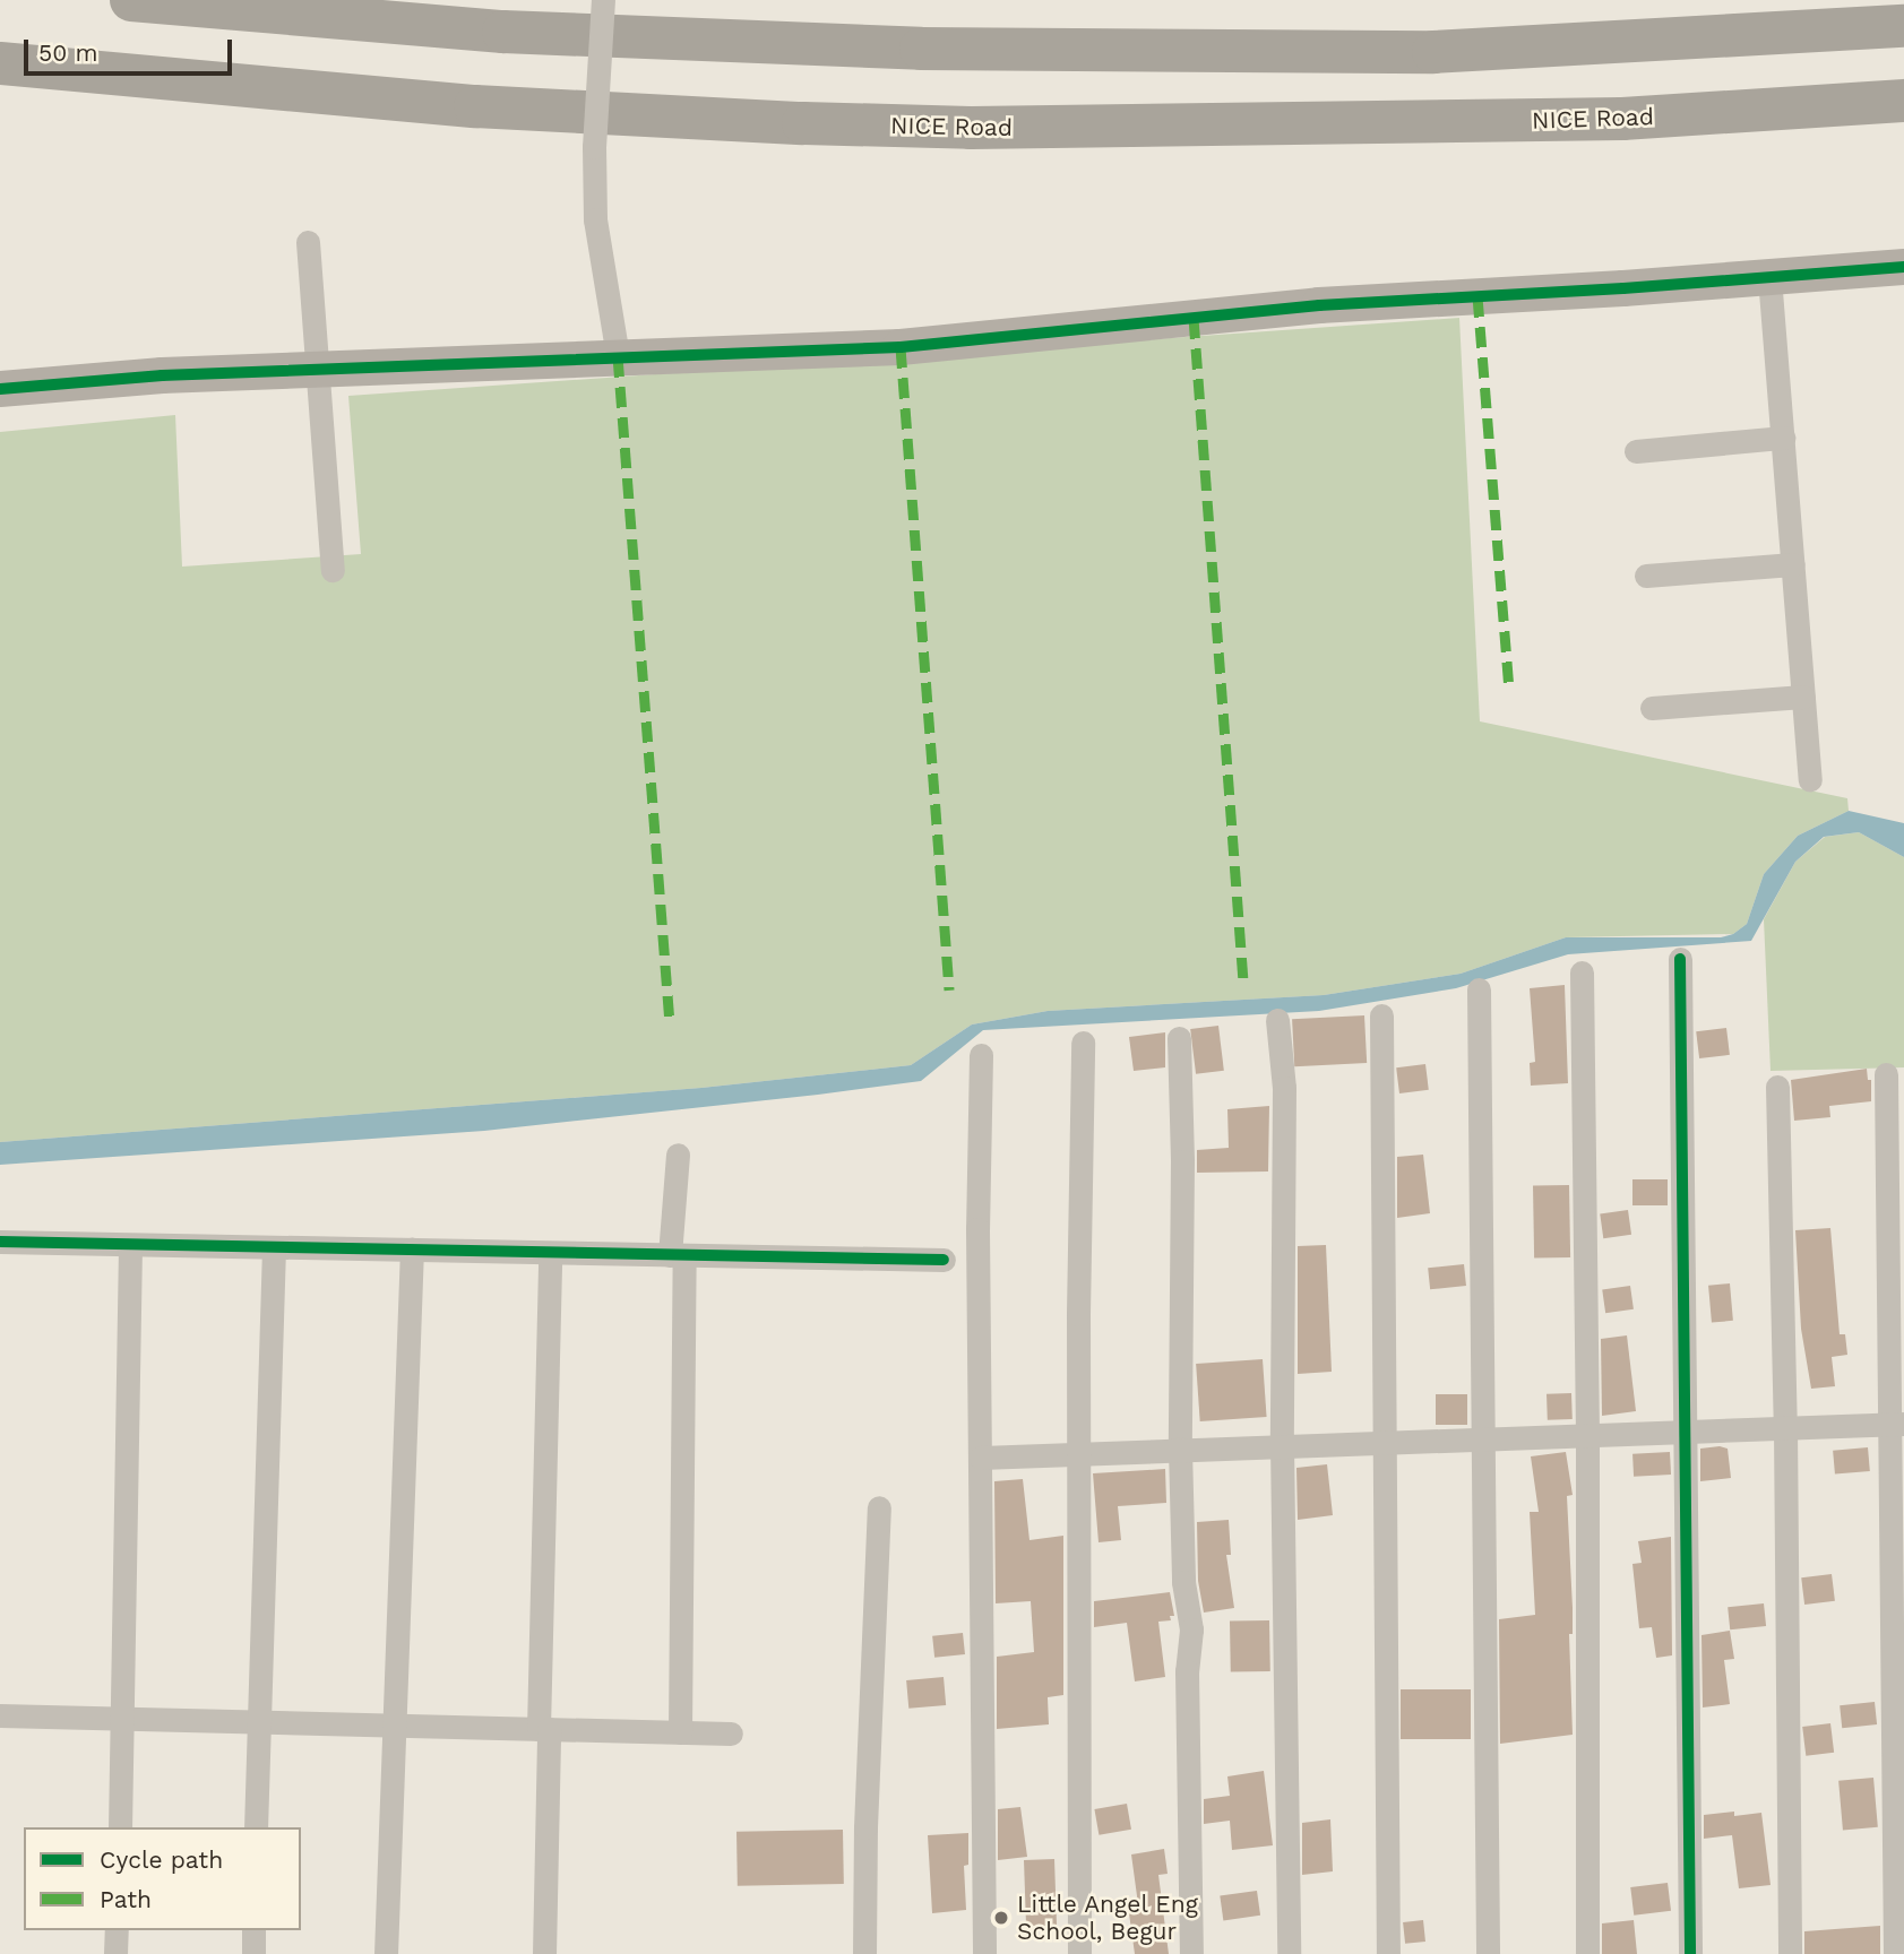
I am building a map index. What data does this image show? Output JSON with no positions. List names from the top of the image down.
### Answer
{
  "streets": {
    "highway": ["NICE Road"]
  },
  "places": ["Little Angel Eng School, Begur"],
  "legend": ["Cycle path", "Path"],
  "scale_bar": "50 m"
}
